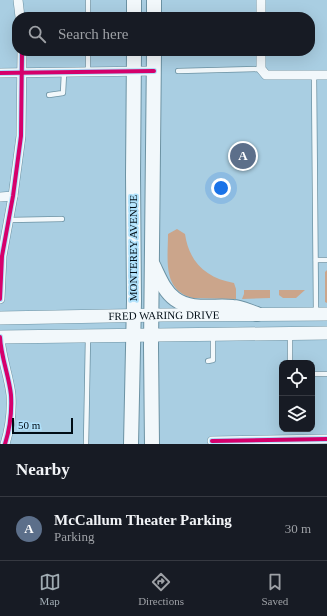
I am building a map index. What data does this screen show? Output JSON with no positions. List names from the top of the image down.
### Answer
{
  "streets": {
    "main road": ["MONTEREY AVENUE", "FRED WARING DRIVE"]
  },
  "crossings": [
    ["MONTEREY AVENUE", "FRED WARING DRIVE"]
  ],
  "scale_bar": "50 m",
  "page": {
    "search": "Search here",
    "pins": "A",
    "scale": "50 m",
    "heading": "Nearby",
    "list": [
      {
        "mark": "A",
        "name": "McCallum Theater Parking",
        "note": "Parking",
        "value": "30 m"
      }
    ],
    "nav": ["Map", "Directions", "Saved"]
  }
}
